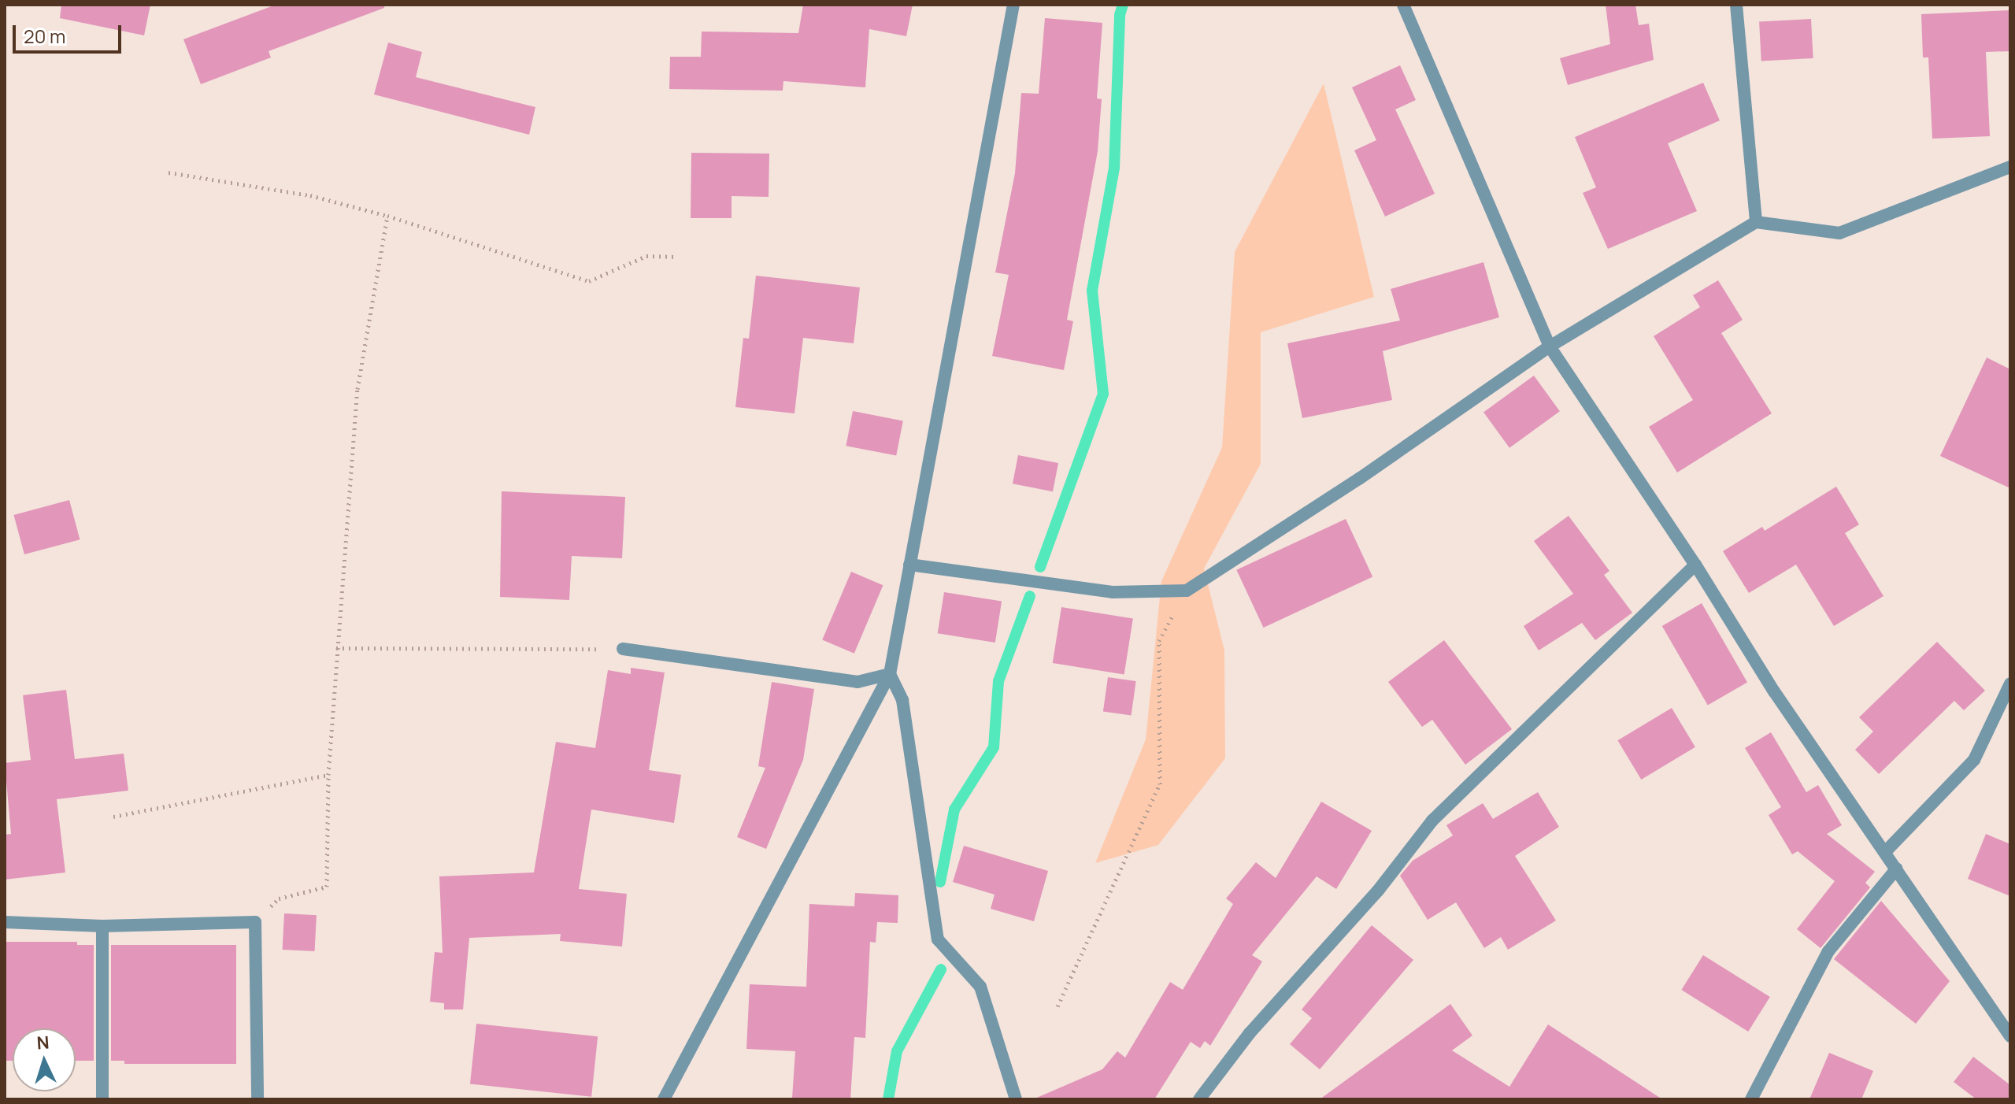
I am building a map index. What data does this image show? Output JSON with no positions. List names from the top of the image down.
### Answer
{
  "scale_bar": "20 m",
  "north": "top"
}
